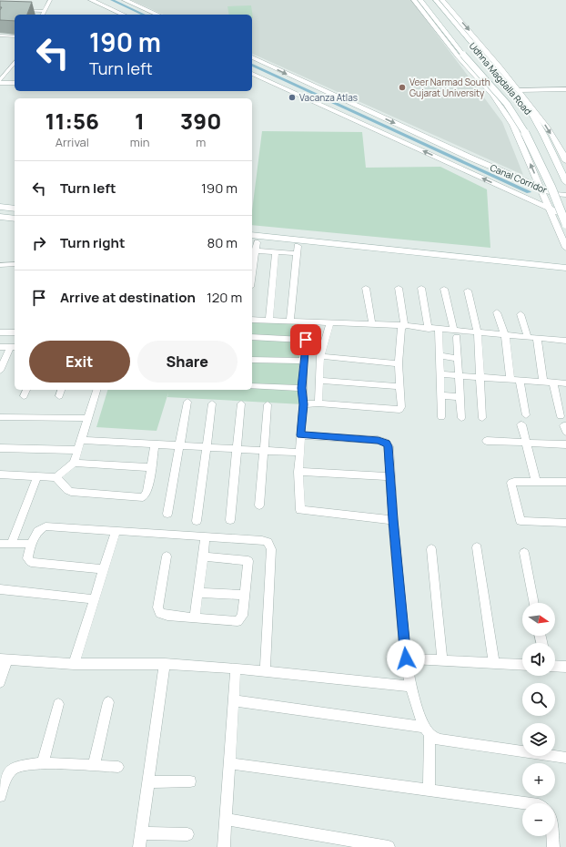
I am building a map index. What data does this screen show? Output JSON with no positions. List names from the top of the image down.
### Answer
{
  "streets": {
    "main road": ["Udhna Magdalla Road"],
    "street": ["Canal Corridor"]
  },
  "places": ["Veer Narmad South Gujarat University", "Vacanza Atlas"],
  "north": "right",
  "page": {
    "turn": ["190 m", "Turn left"],
    "eta": [
      "11:56",
      "Arrival",
      "1",
      "min",
      "390",
      "m"
    ],
    "list": [
      {
        "name": "Turn left",
        "value": "190 m"
      },
      {
        "name": "Turn right",
        "value": "80 m"
      },
      {
        "name": "Arrive at destination",
        "value": "120 m"
      }
    ],
    "buttons": ["Exit", "Share"],
    "map_buttons": ["+", "−"]
  }
}
